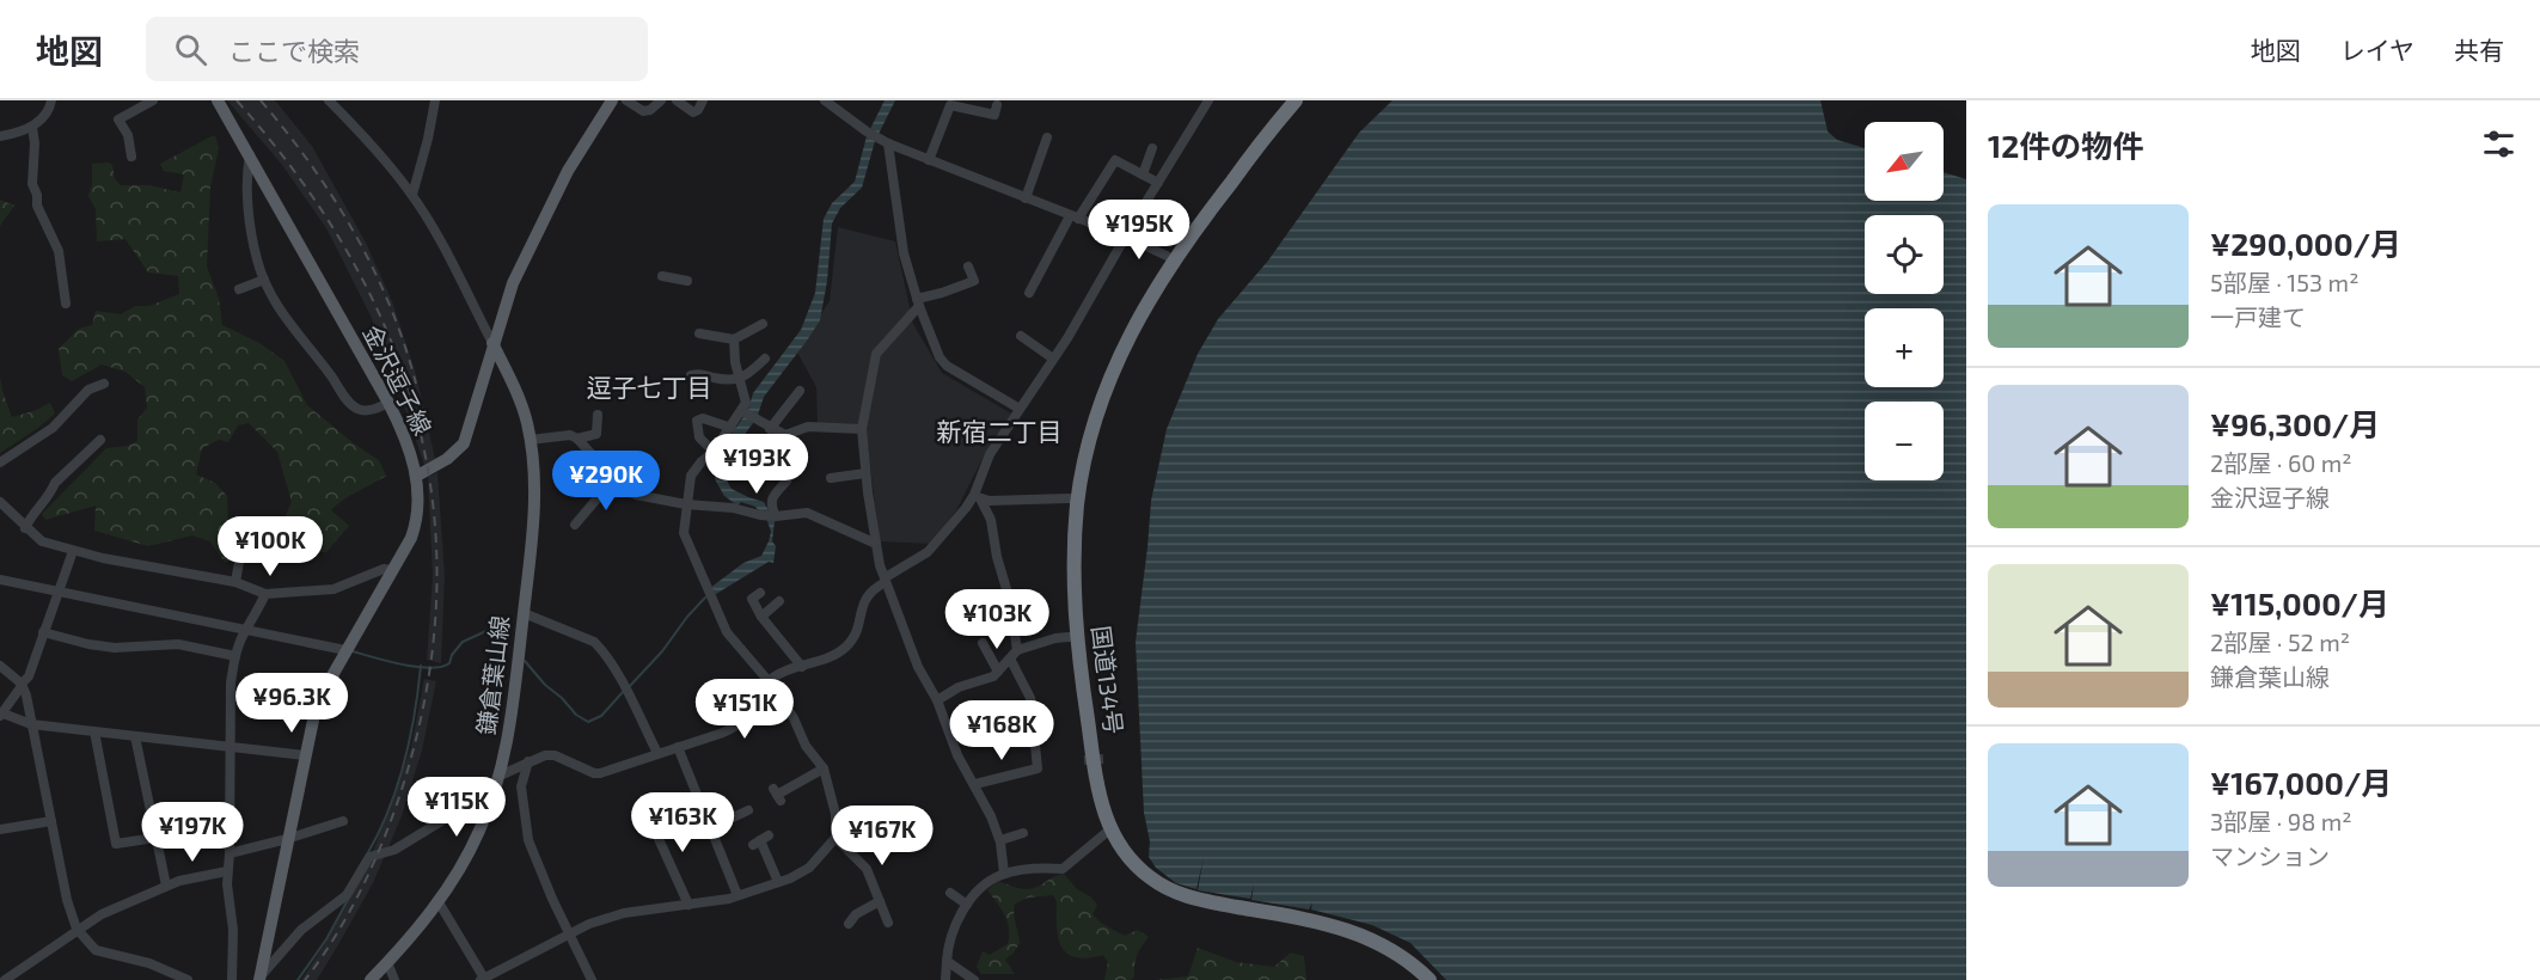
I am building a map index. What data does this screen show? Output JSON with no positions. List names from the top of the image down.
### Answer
{
  "streets": {
    "highway": ["国道134号"],
    "main road": ["金沢逗子線", "鎌倉葉山線"]
  },
  "districts": ["逗子七丁目", "新宿二丁目"],
  "north": "bottom left",
  "page": {
    "header": "地図",
    "search": "ここで検索",
    "nav": ["地図", "レイヤ", "共有"],
    "heading": "12件の物件",
    "map_buttons": ["+", "−"],
    "list": [
      {
        "name": "¥290,000/月",
        "note": "5部屋 · 153 m² · 一戸建て"
      },
      {
        "name": "¥96,300/月",
        "note": "2部屋 · 60 m² · 金沢逗子線"
      },
      {
        "name": "¥115,000/月",
        "note": "2部屋 · 52 m² · 鎌倉葉山線"
      },
      {
        "name": "¥167,000/月",
        "note": "3部屋 · 98 m² · マンション"
      }
    ],
    "price": [
      "¥195K",
      "¥193K",
      "¥290K",
      "¥100K",
      "¥103K",
      "¥96.3K",
      "¥151K",
      "¥168K",
      "¥115K",
      "¥163K",
      "¥197K",
      "¥167K"
    ]
  }
}
